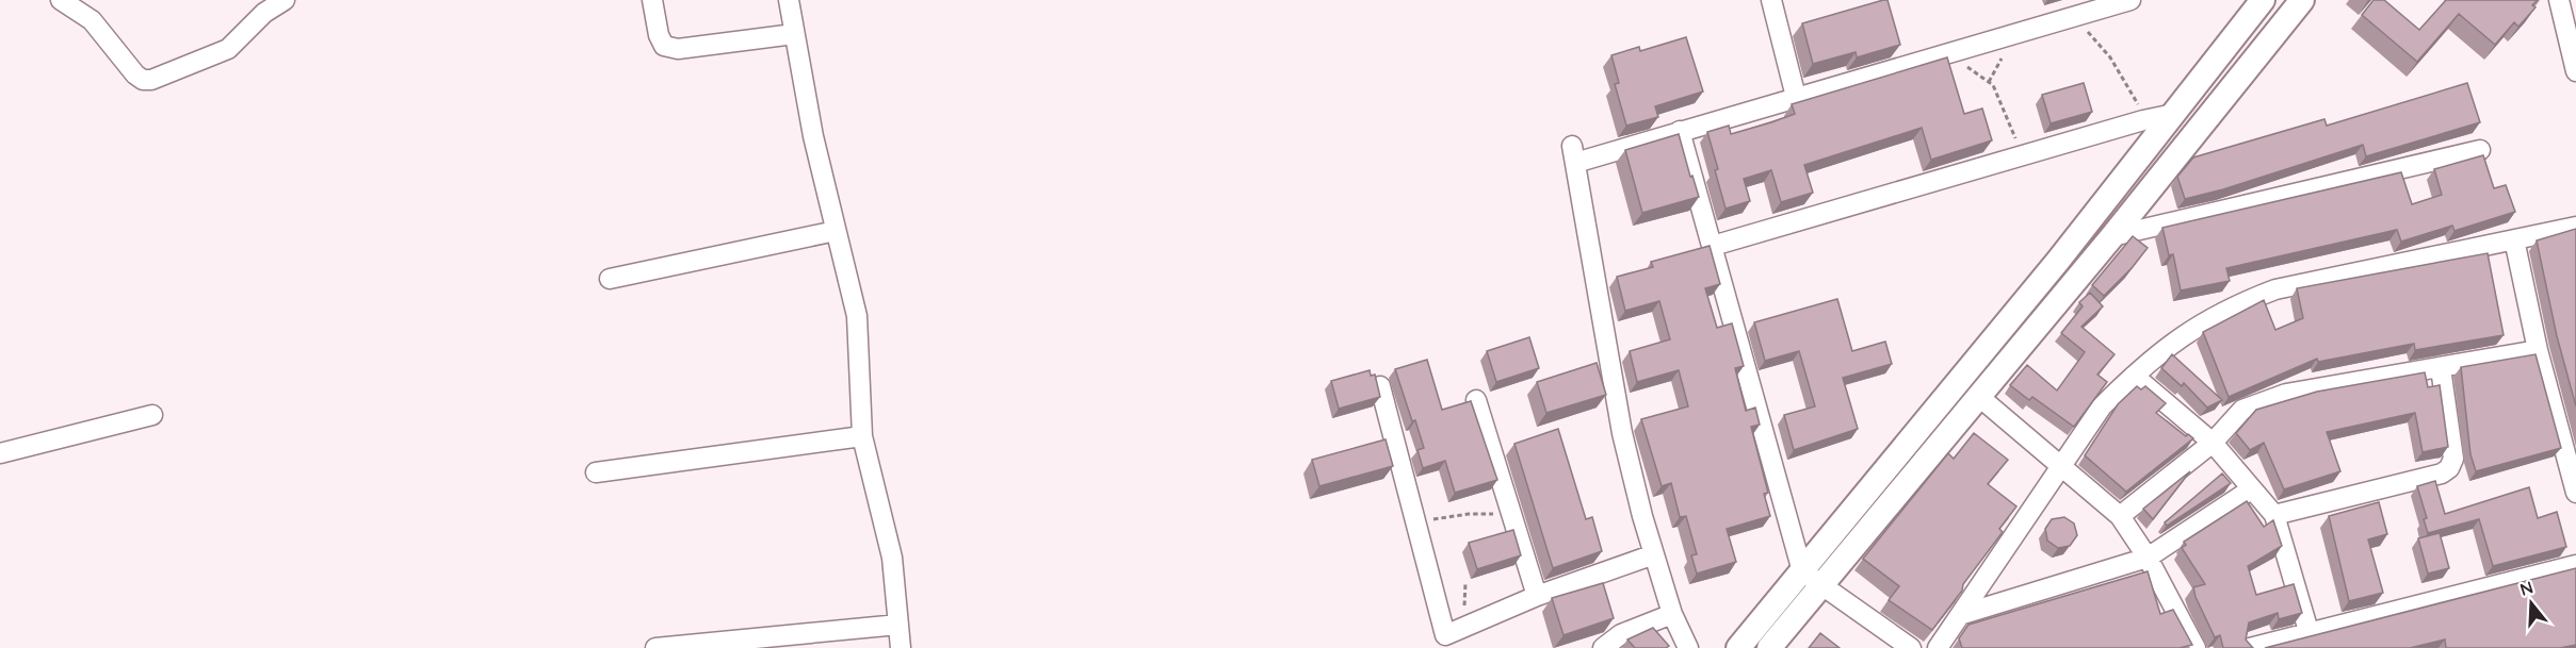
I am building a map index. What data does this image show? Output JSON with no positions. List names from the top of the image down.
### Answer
{
  "north": "top"
}
